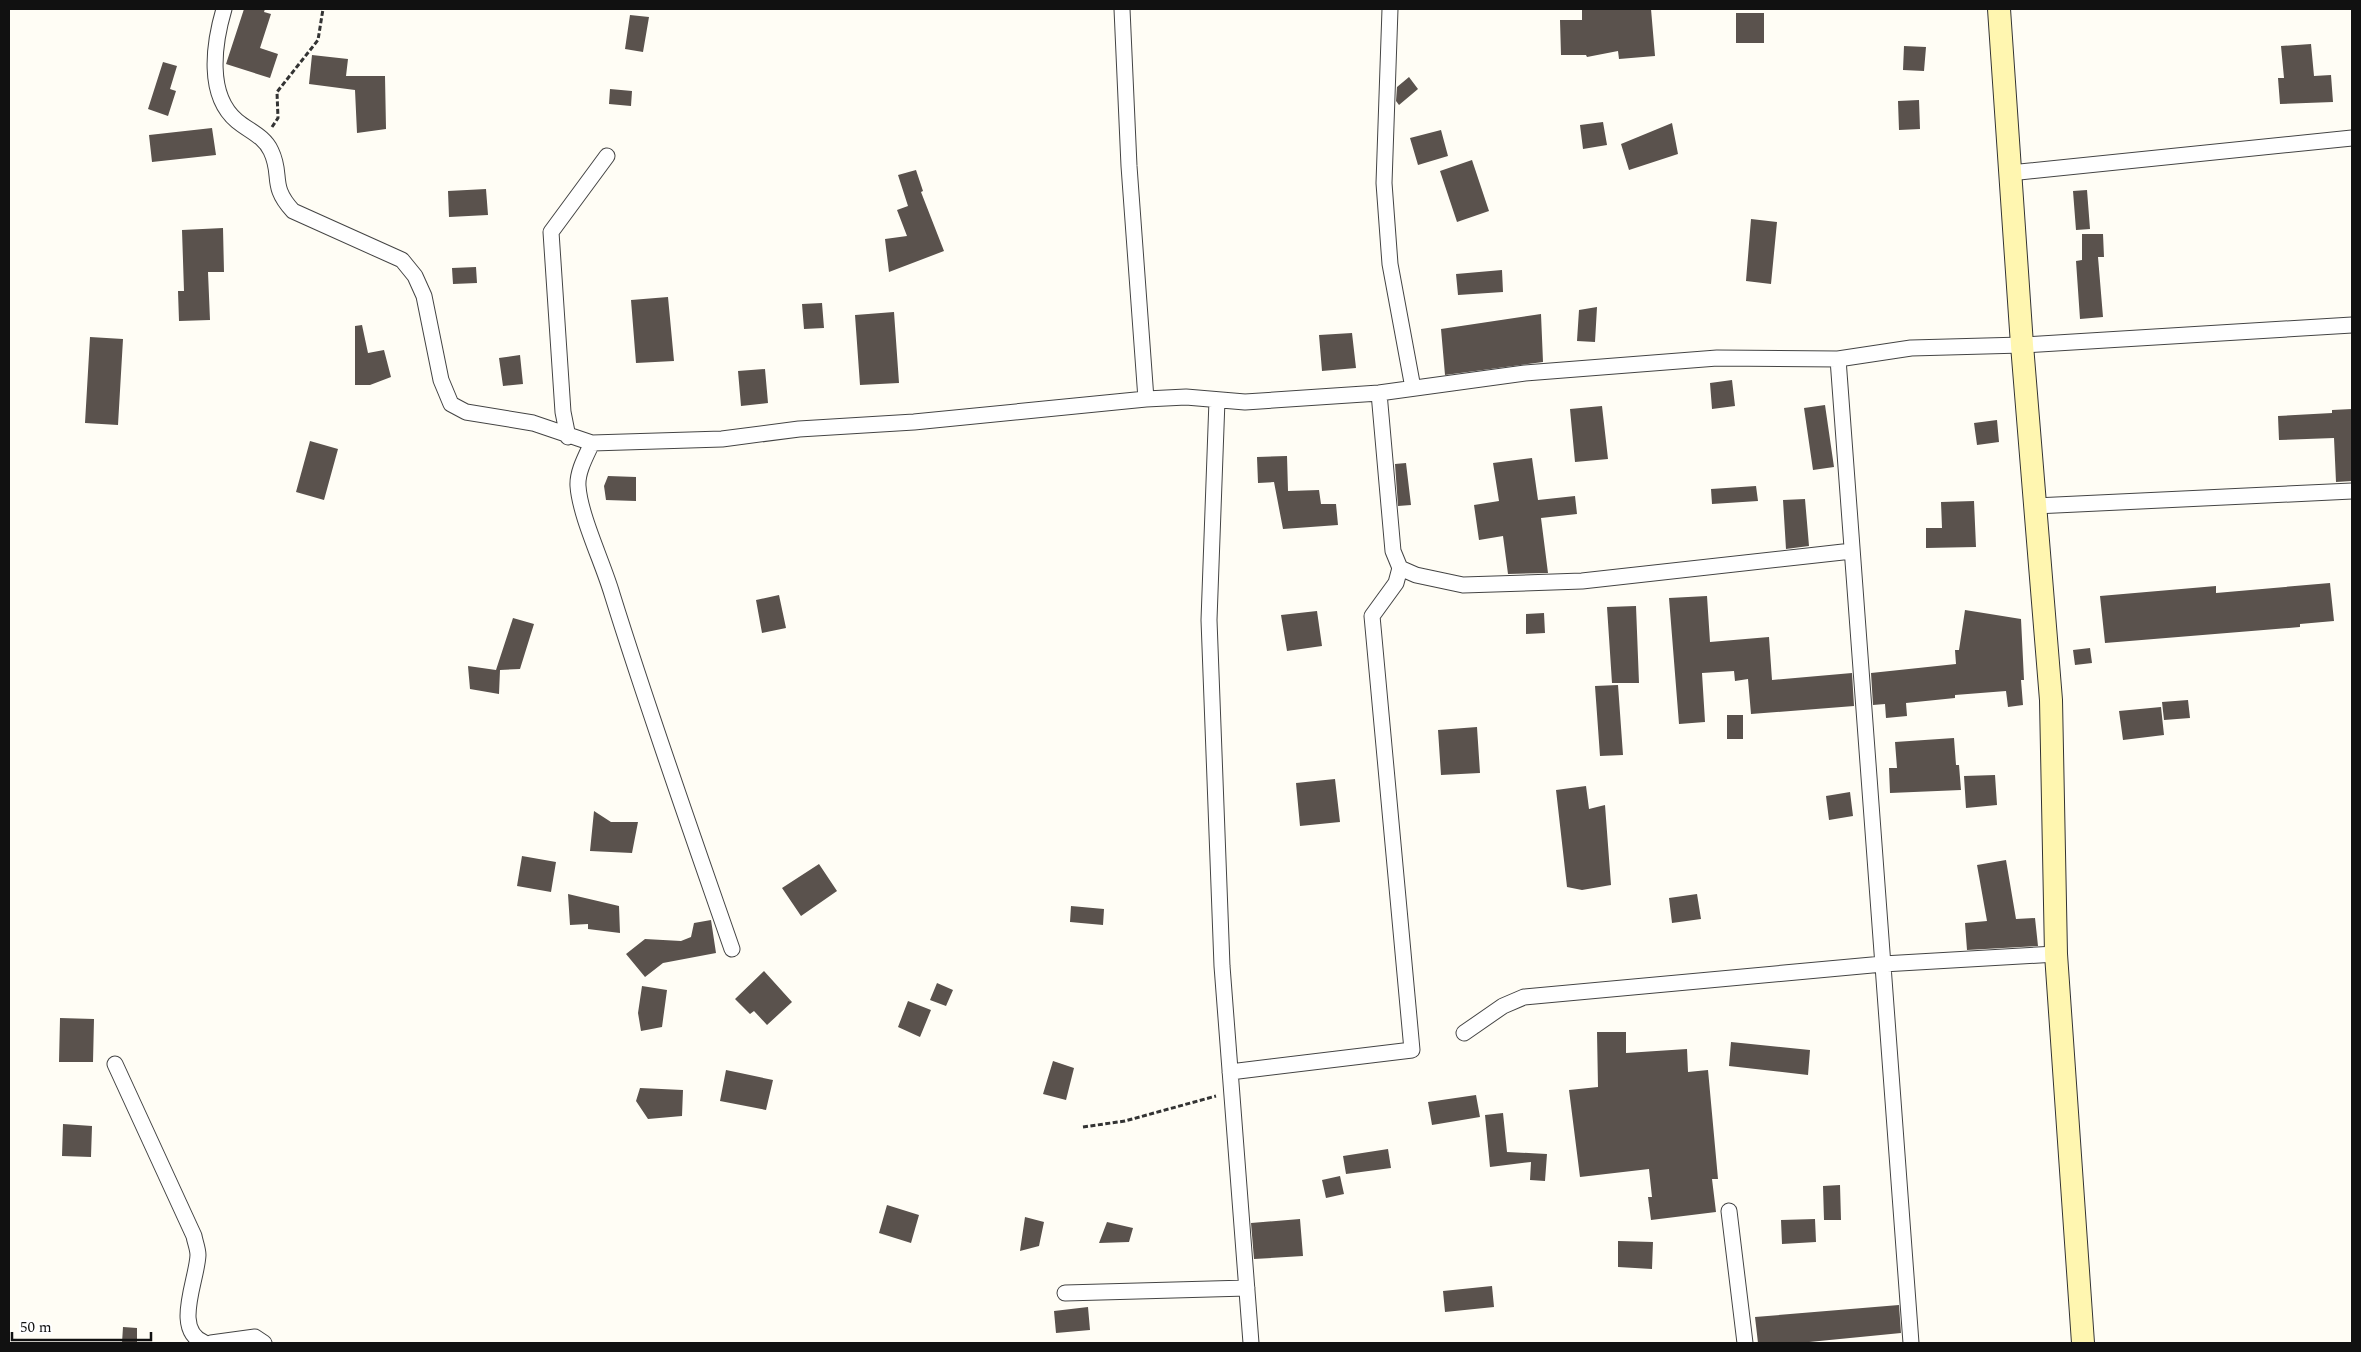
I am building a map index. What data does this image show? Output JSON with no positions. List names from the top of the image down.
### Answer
{
  "scale_bar": "50 m"
}
